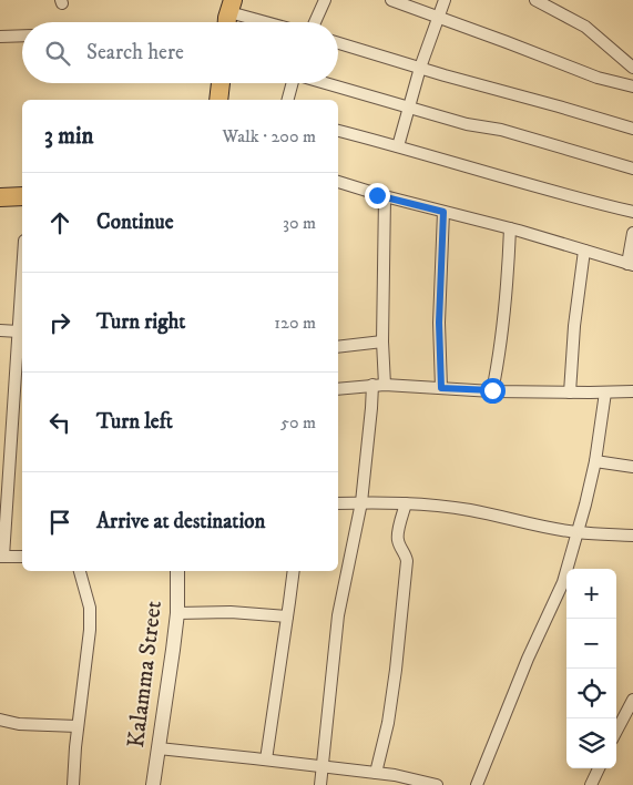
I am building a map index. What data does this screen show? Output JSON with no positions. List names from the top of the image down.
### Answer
{
  "streets": {
    "street": ["Kalamma Street"]
  },
  "page": {
    "search": "Search here",
    "heading": ["3 min", "Walk · 200 m"],
    "list": [
      ["Continue", "30 m"],
      ["Turn right", "120 m"],
      ["Turn left", "50 m"],
      "Arrive at destination"
    ],
    "map_buttons": ["+", "−"]
  }
}
